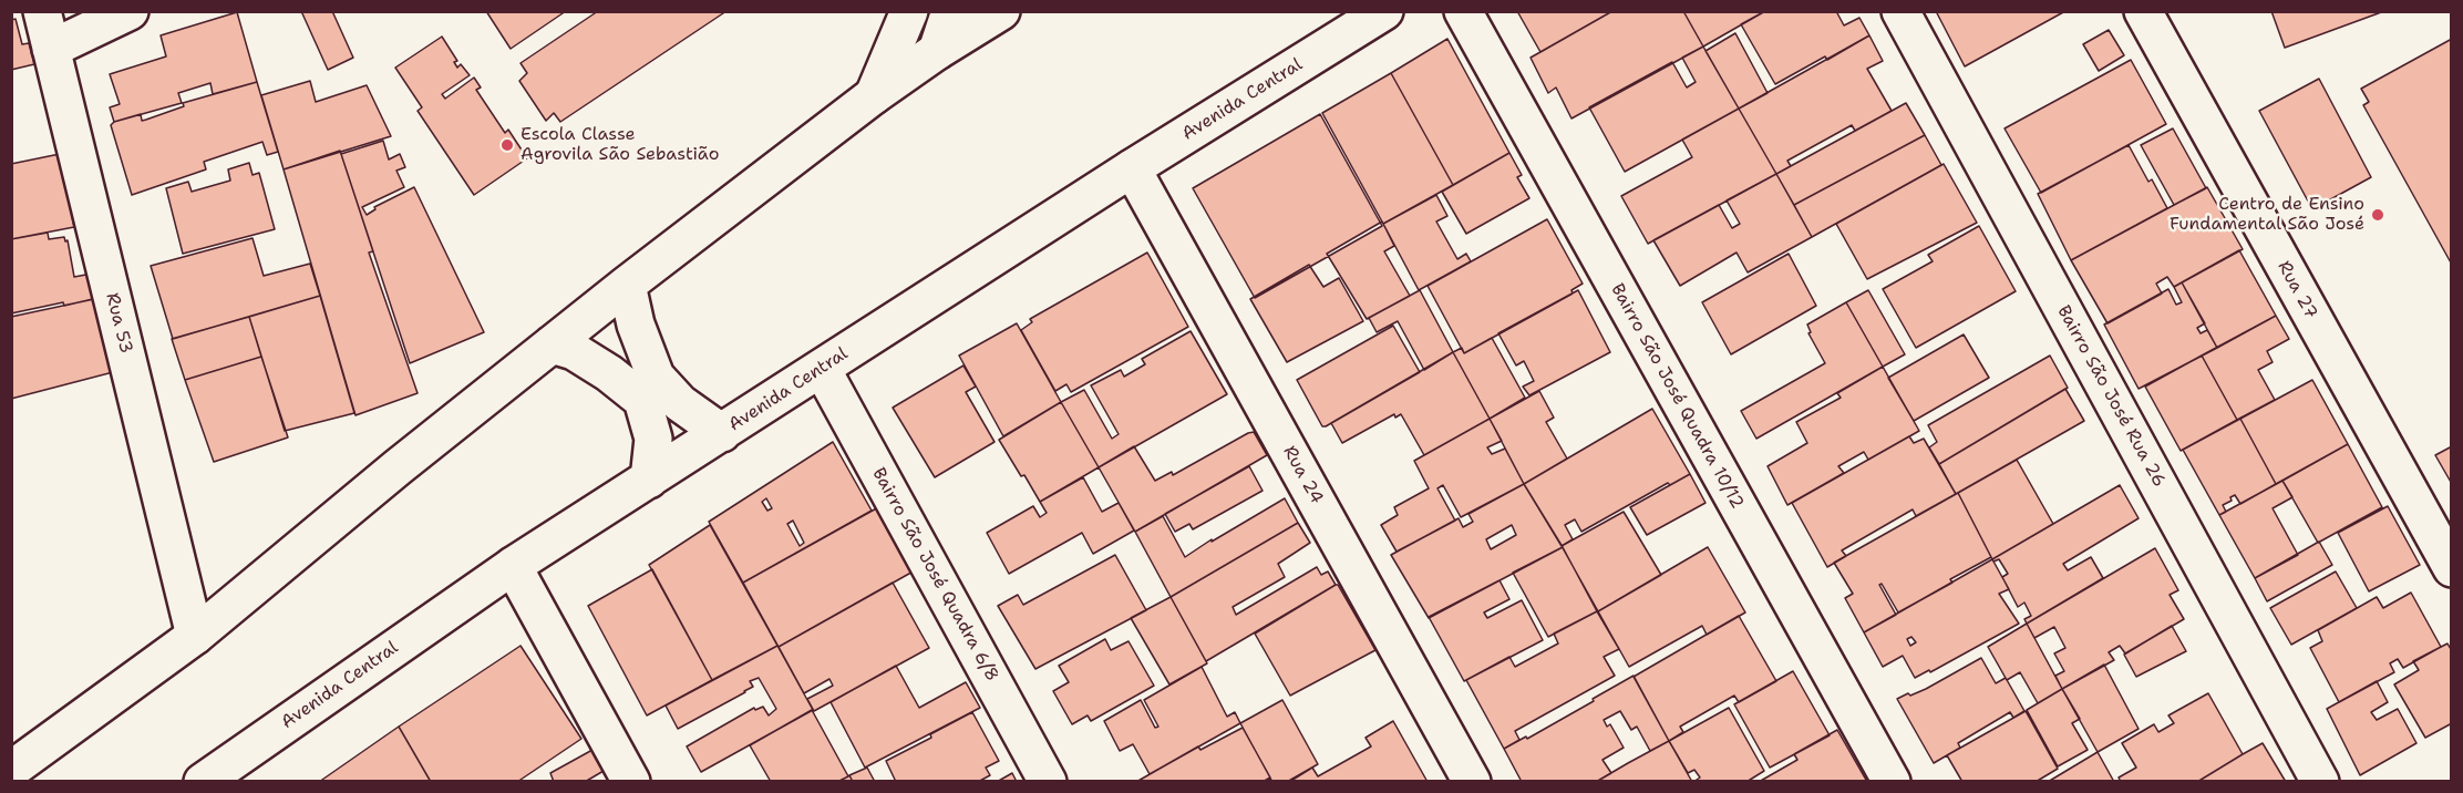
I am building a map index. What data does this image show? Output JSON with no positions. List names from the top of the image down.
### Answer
{
  "streets": {
    "street": [
      "Avenida Central",
      "Rua 27",
      "Rua 53",
      "Bairro São José Quadra 10/12",
      "Bairro São José Rua 26",
      "Rua 24",
      "Bairro São José Quadra 6/8"
    ]
  },
  "crossings": [
    ["Avenida Central", "Rua 24"],
    ["Avenida Central", "Bairro São José Quadra 6/8"]
  ],
  "places": ["Escola Classe Agrovila São Sebastião", "Centro de Ensino Fundamental São José"]
}
